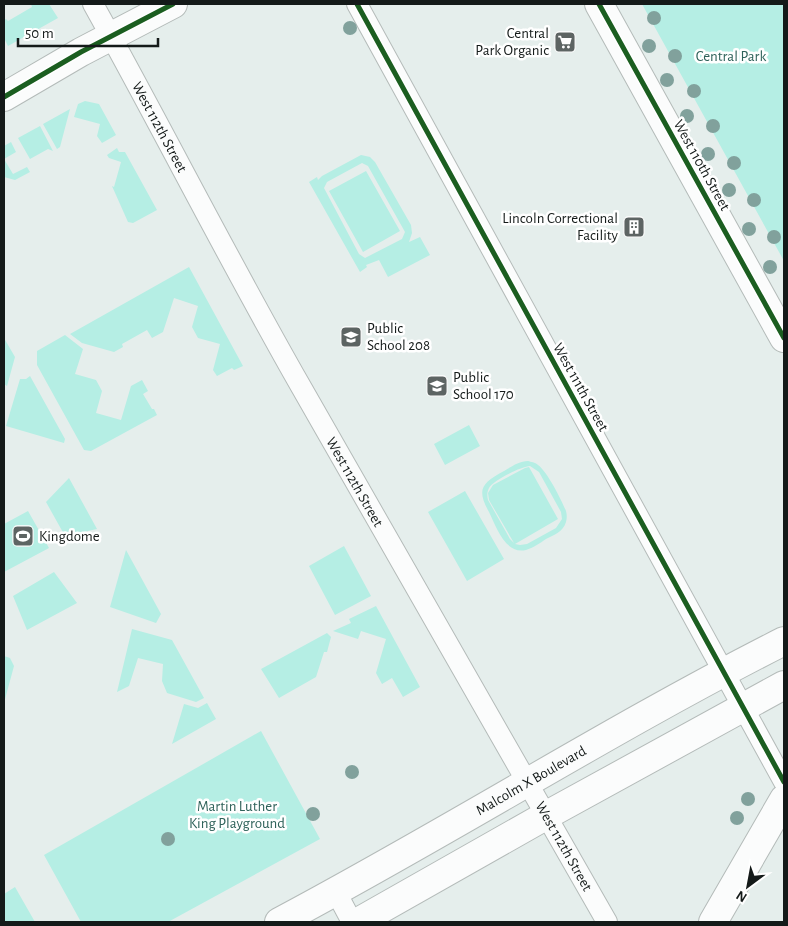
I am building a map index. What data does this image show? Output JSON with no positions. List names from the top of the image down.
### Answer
{
  "streets": {
    "main road": ["West 110th Street", "Malcolm X Boulevard"],
    "street": ["West 112th Street", "West 111th Street"]
  },
  "crossings": [
    ["West 112th Street", "Malcolm X Boulevard"],
    ["West 111th Street", "Malcolm X Boulevard"]
  ],
  "parks": ["Central Park", "Martin Luther King Playground"],
  "places": {
    "supermarket": ["Central Park Organic"],
    "building": ["Lincoln Correctional Facility"],
    "school or university": ["Public School 208", "Public School 170"],
    "sports": ["Kingdome"]
  },
  "scale_bar": "50 m",
  "north": "bottom left"
}
